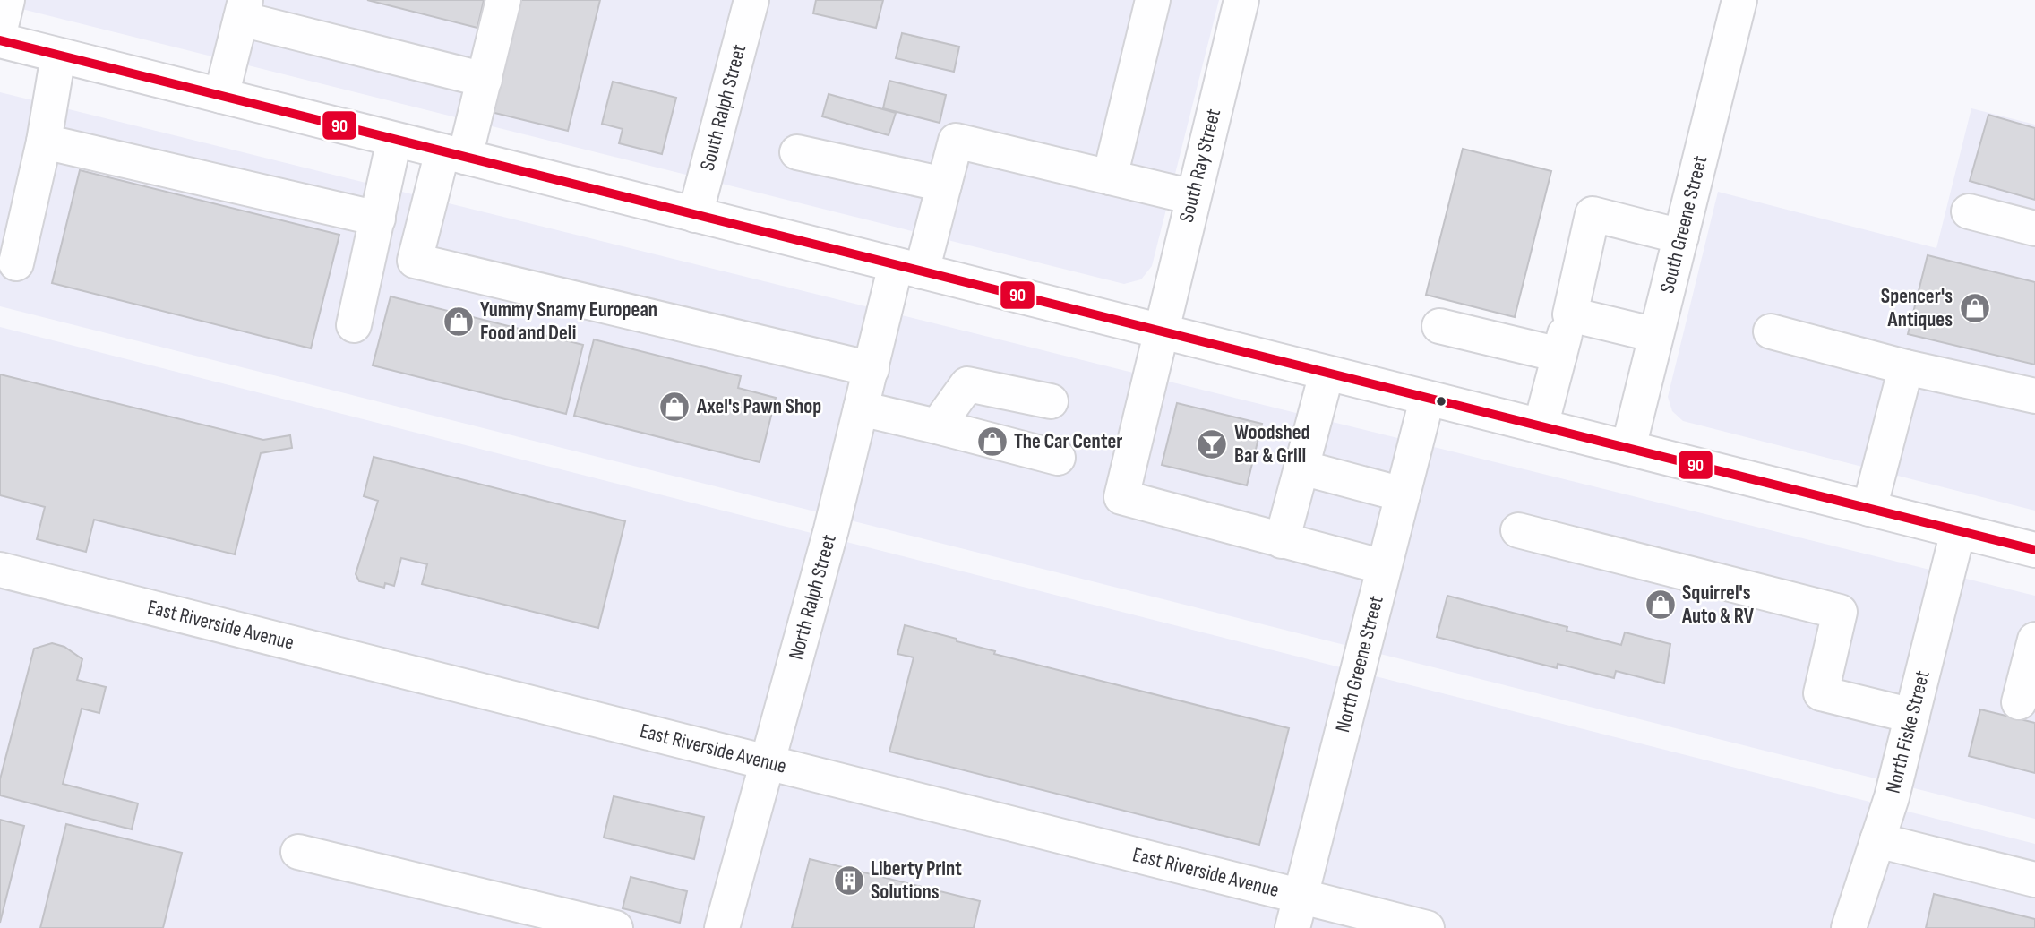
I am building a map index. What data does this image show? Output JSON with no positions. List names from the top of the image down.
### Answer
{
  "streets": {
    "street": [
      "South Ralph Street",
      "South Ray Street",
      "South Greene Street",
      "North Ralph Street",
      "East Riverside Avenue",
      "North Greene Street",
      "North Fiske Street"
    ]
  },
  "crossings": [
    ["North Ralph Street", "East Riverside Avenue"],
    ["East Riverside Avenue", "North Greene Street"]
  ],
  "places": {
    "shop": [
      "Spencer's Antiques",
      "Yummy Snamy European Food and Deli",
      "Axel's Pawn Shop",
      "The Car Center",
      "Squirrel's Auto & RV"
    ],
    "bar": ["Woodshed Bar & Grill"],
    "building": ["Liberty Print Solutions"]
  },
  "lines": ["transit line 90"]
}
